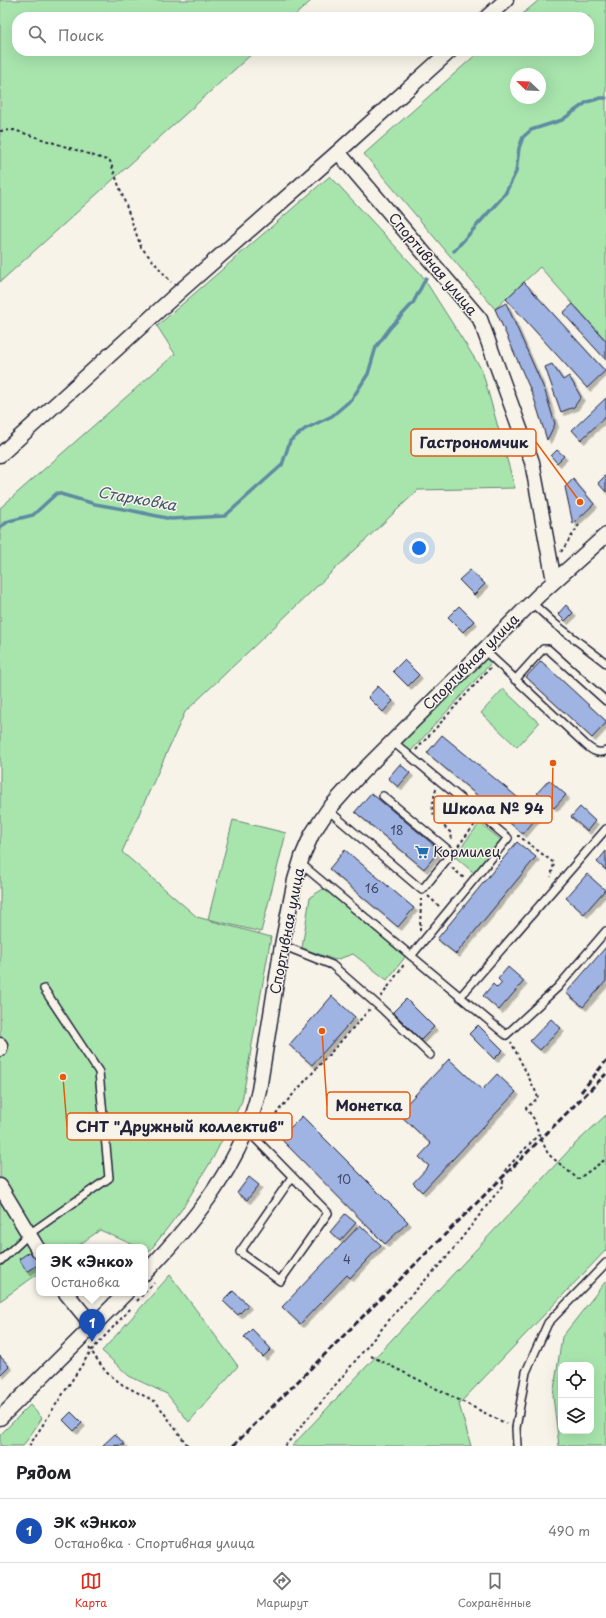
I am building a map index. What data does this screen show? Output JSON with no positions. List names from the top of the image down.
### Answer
{
  "streets": {
    "street": ["Спортивная улица"]
  },
  "water": ["Старковка"],
  "places": {
    "other": [
      "Гастрономчик",
      "Школа № 94",
      "Монетка",
      "СНТ \"Дружный коллектив\""
    ],
    "supermarket": ["Кормилец"]
  },
  "house_numbers": [
    "18",
    "16",
    "10",
    "4"
  ],
  "north": "top left",
  "page": {
    "search": "Поиск",
    "popup": ["ЭК «Энко»", "Остановка"],
    "pins": "1",
    "heading": "Рядом",
    "list": [
      {
        "mark": "1",
        "name": "ЭК «Энко»",
        "note": "Остановка · Спортивная улица",
        "value": "490 m"
      }
    ],
    "nav": ["Карта", "Маршрут", "Сохранённые"]
  }
}
